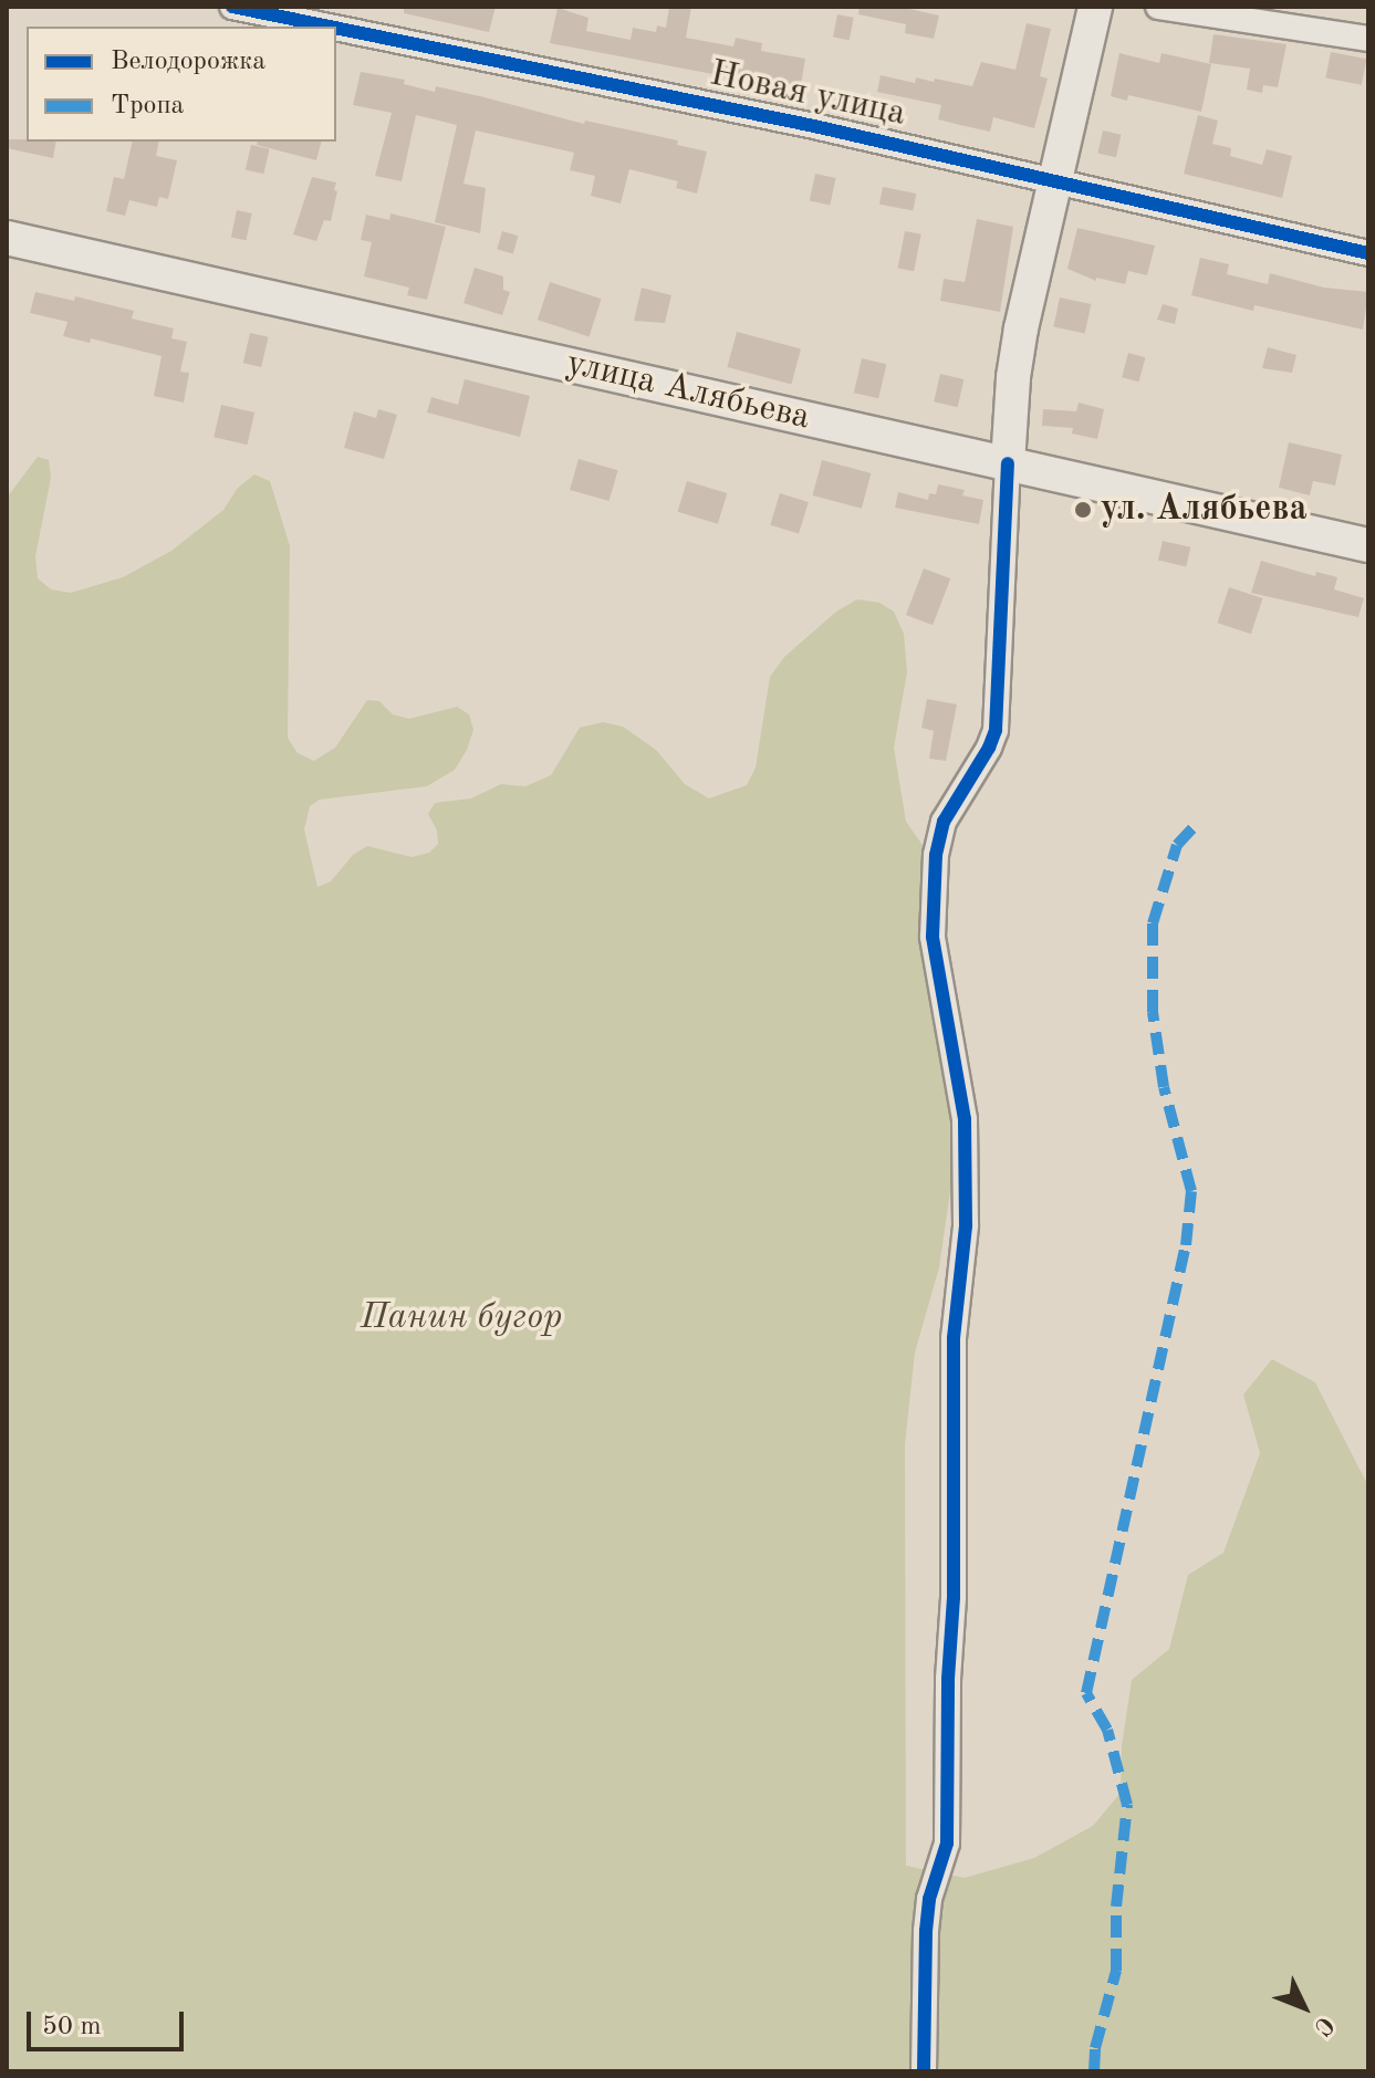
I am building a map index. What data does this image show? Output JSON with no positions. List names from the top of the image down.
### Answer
{
  "streets": {
    "main road": ["улица Алябьева"],
    "street": ["Новая улица"]
  },
  "parks": ["Панин бугор"],
  "places": ["ул. Алябьева"],
  "legend": ["Велодорожка", "Тропа"],
  "scale_bar": "50 m",
  "north": "bottom right"
}
